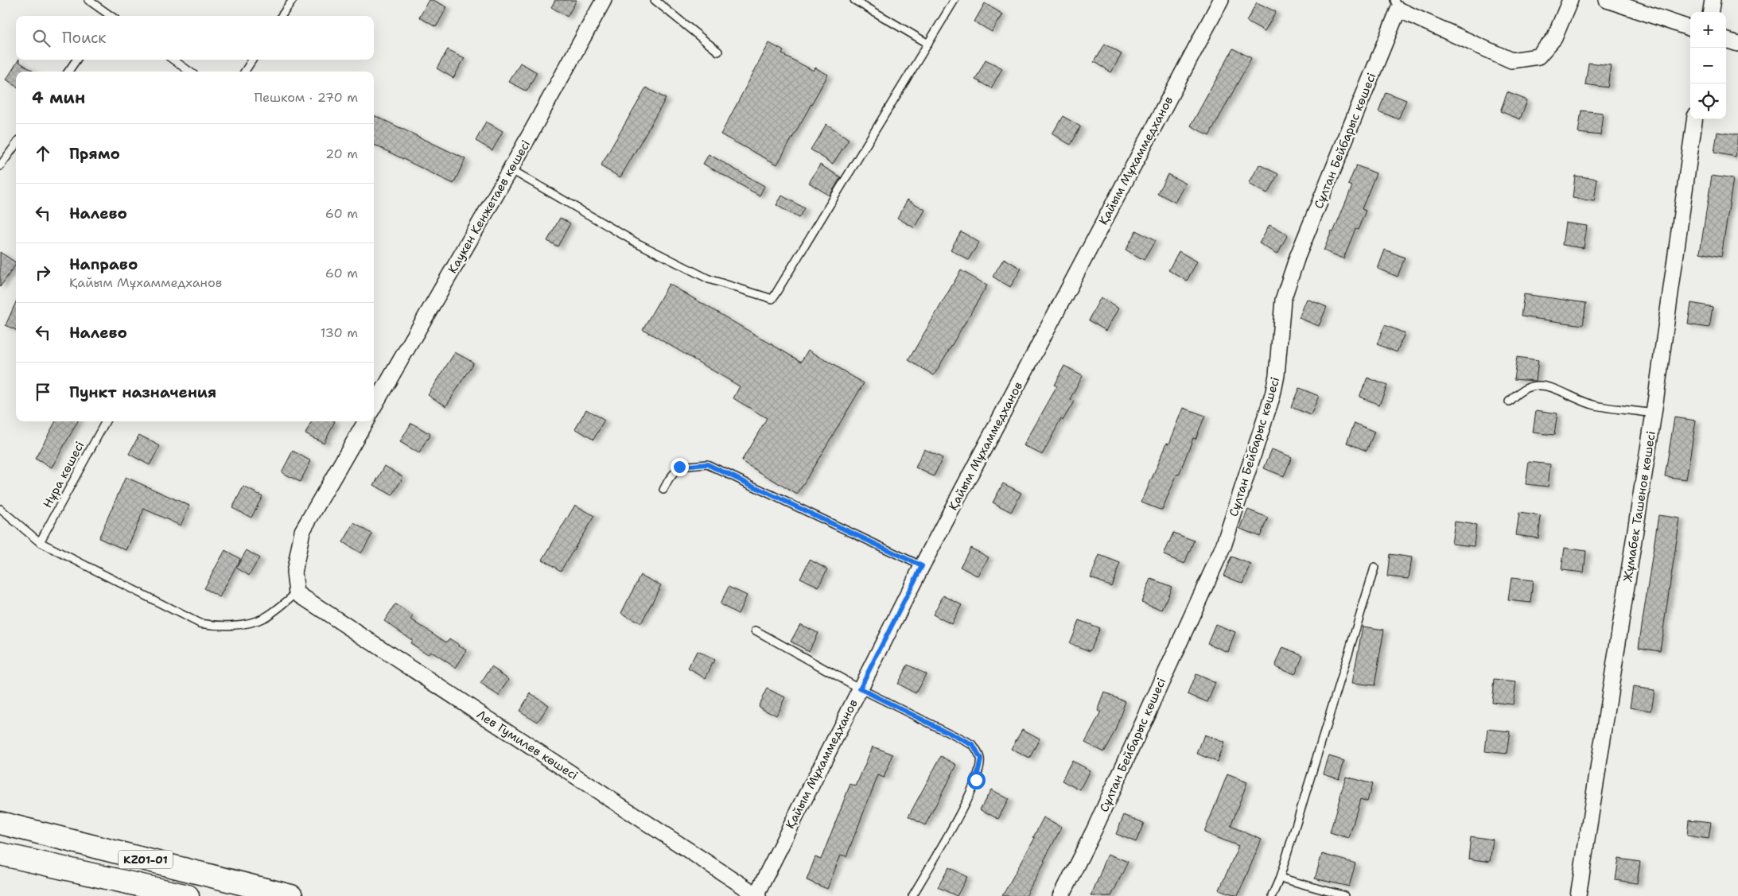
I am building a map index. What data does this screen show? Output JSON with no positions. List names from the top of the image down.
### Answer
{
  "streets": {
    "highway": ["KZ01-01"],
    "street": [
      "Сұлтан Бейбарыс көшесі",
      "Қайым Мұхаммедханов",
      "Каукен Кенжетаев көшесі",
      "Жұмабек Ташенов көшесі",
      "Лев Гумилев көшесі"
    ],
    "lane": ["Нұра көшесі"]
  },
  "crossings": [
    ["Қайым Мұхаммедханов", "Лев Гумилев көшесі"]
  ],
  "page": {
    "map_buttons": ["+", "−"],
    "search": "Поиск",
    "heading": ["4 мин", "Пешком · 270 m"],
    "list": [
      ["Прямо", "20 m"],
      ["Налево", "60 m"],
      ["Направо", "Қайым Мұхаммедханов", "60 m"],
      ["Налево", "130 m"],
      "Пункт назначения"
    ]
  }
}
